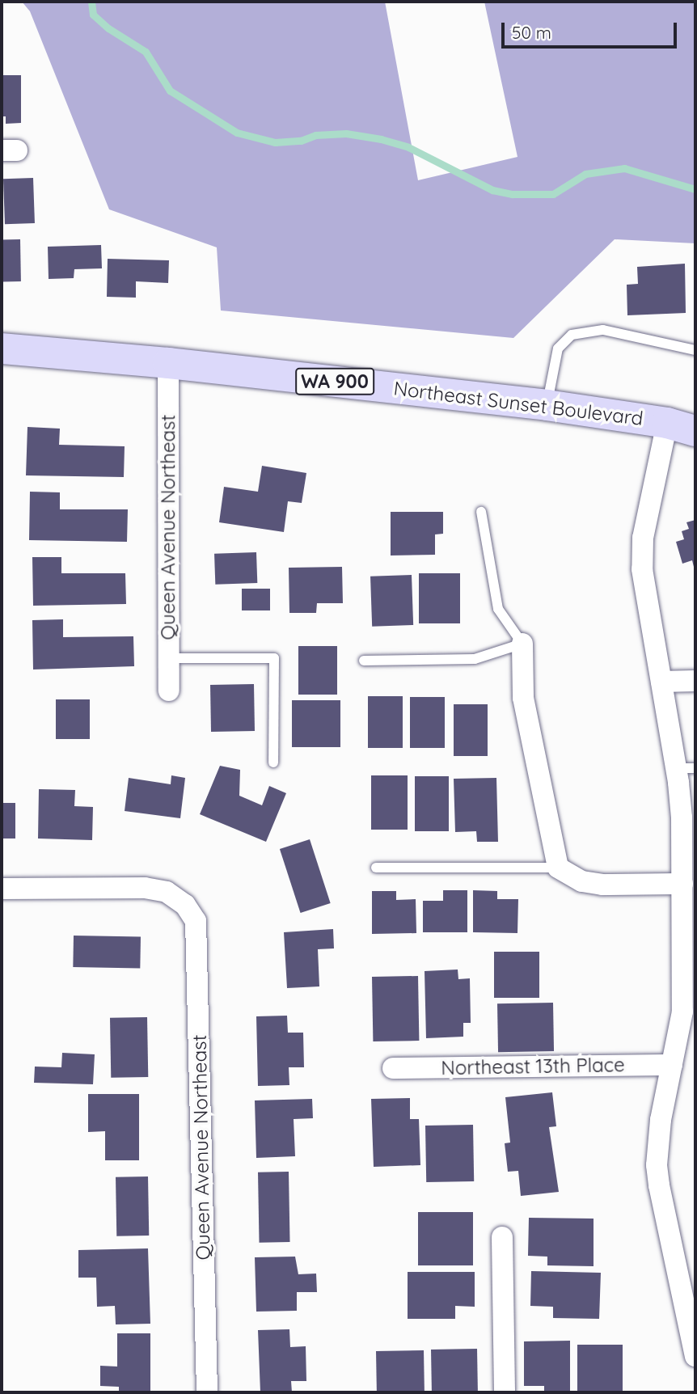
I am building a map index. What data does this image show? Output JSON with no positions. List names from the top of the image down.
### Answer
{
  "streets": {
    "main road": ["WA 900", "Northeast Sunset Boulevard"],
    "street": ["Queen Avenue Northeast", "Northeast 13th Place"]
  },
  "crossings": [
    ["Northeast Sunset Boulevard", "Queen Avenue Northeast"]
  ],
  "scale_bar": "50 m"
}
